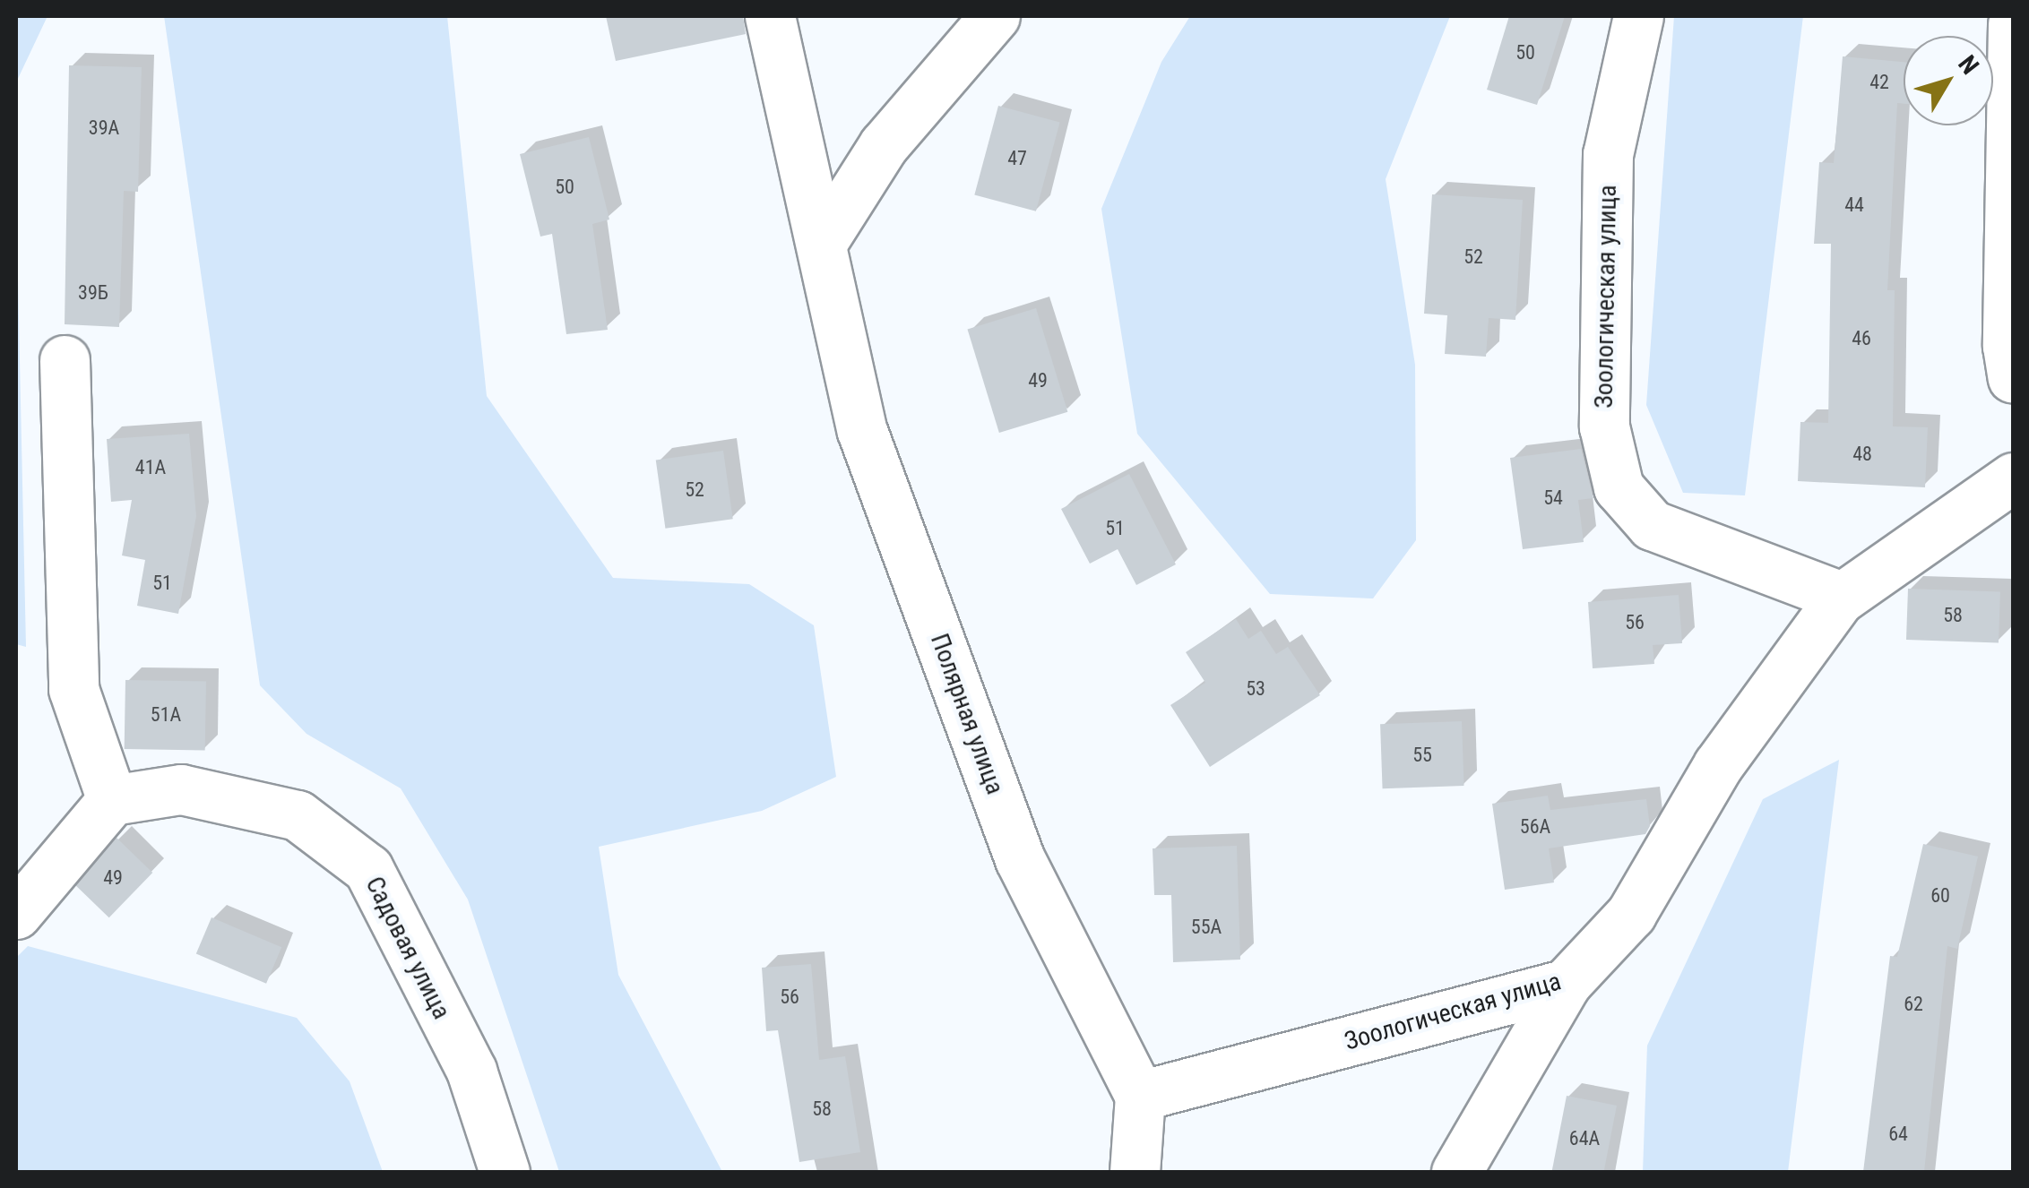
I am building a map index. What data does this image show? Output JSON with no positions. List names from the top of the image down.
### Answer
{
  "streets": {
    "street": ["Зоологическая улица", "Полярная улица", "Садовая улица"]
  },
  "crossings": [
    ["Зоологическая улица", "Полярная улица"]
  ],
  "house_numbers": [
    "50",
    "42",
    "39А",
    "47",
    "50",
    "44",
    "52",
    "39Б",
    "46",
    "49",
    "48",
    "41А",
    "52",
    "54",
    "51",
    "51",
    "58",
    "56",
    "53",
    "51А",
    "55",
    "56А",
    "49",
    "60",
    "55А",
    "56",
    "62",
    "58",
    "64",
    "64А"
  ],
  "north": "top right"
}
